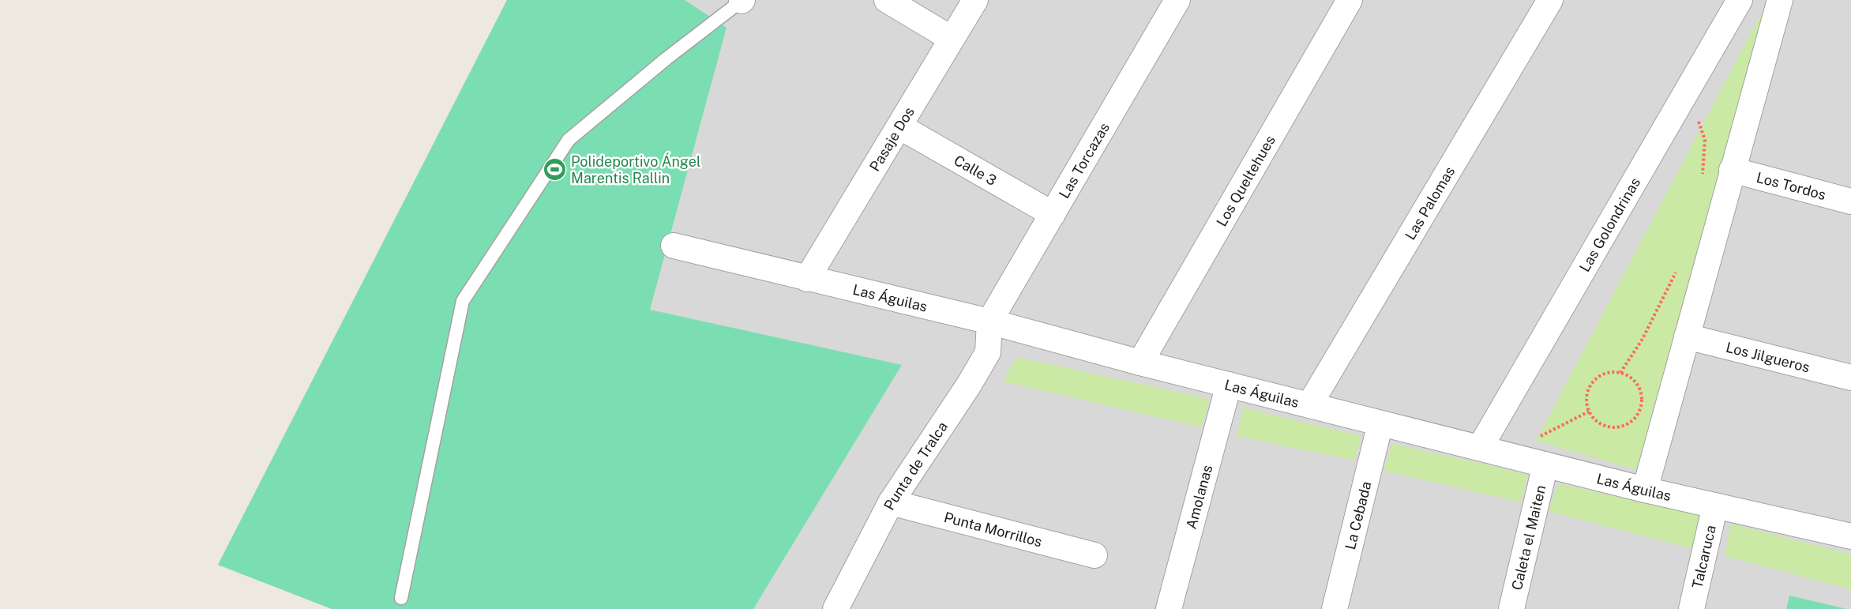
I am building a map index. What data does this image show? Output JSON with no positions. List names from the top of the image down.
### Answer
{
  "streets": {
    "street": [
      "Pasaje Dos",
      "Las Torcazas",
      "Calle 3",
      "Los Queltehues",
      "Los Tordos",
      "Las Palomas",
      "Las Golondrinas",
      "Las Águilas",
      "Los Jilgueros",
      "Punta de Tralca",
      "Amolanas",
      "La Cebada",
      "Punta Morrillos",
      "Caleta el Maiten",
      "Talcaruca"
    ]
  },
  "crossings": [
    ["Pasaje Dos", "Calle 3"],
    ["Pasaje Dos", "Las Águilas"],
    ["Las Torcazas", "Calle 3"],
    ["Las Torcazas", "Las Águilas"],
    ["Las Torcazas", "Punta de Tralca"],
    ["Los Queltehues", "Las Águilas"],
    ["Las Palomas", "Las Águilas"],
    ["Las Golondrinas", "Las Águilas"],
    ["Las Águilas", "Punta de Tralca"],
    ["Las Águilas", "Amolanas"],
    ["Las Águilas", "La Cebada"],
    ["Las Águilas", "Caleta el Maiten"],
    ["Las Águilas", "Talcaruca"],
    ["Punta de Tralca", "Punta Morrillos"]
  ],
  "places": {
    "sports": ["Polideportivo Ángel Marentis Rallin"]
  }
}
